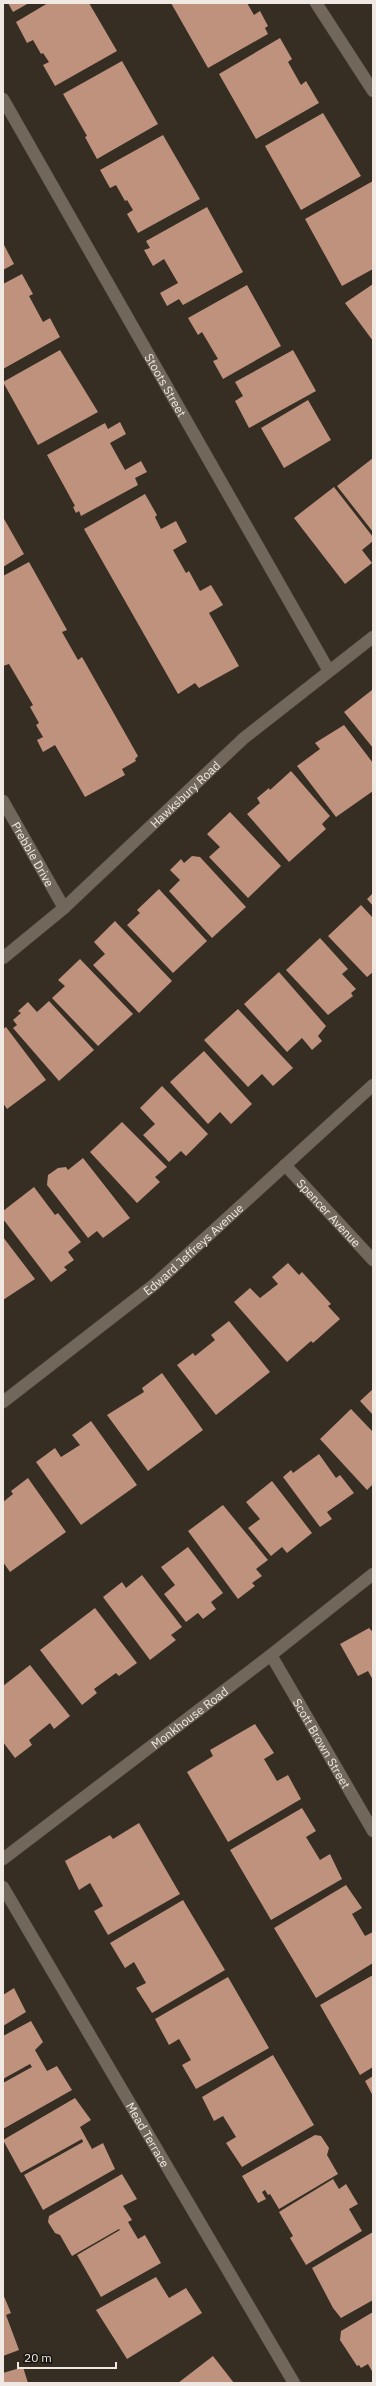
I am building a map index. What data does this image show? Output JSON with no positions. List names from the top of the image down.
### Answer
{
  "streets": {
    "street": [
      "Stoots Street",
      "Hawksbury Road",
      "Prebble Drive",
      "Spencer Avenue",
      "Edward Jeffreys Avenue",
      "Monkhouse Road",
      "Scott Brown Street",
      "Mead Terrace"
    ]
  },
  "crossings": [
    ["Stoots Street", "Hawksbury Road"],
    ["Hawksbury Road", "Prebble Drive"],
    ["Spencer Avenue", "Edward Jeffreys Avenue"],
    ["Monkhouse Road", "Scott Brown Street"]
  ],
  "scale_bar": "20 m"
}
